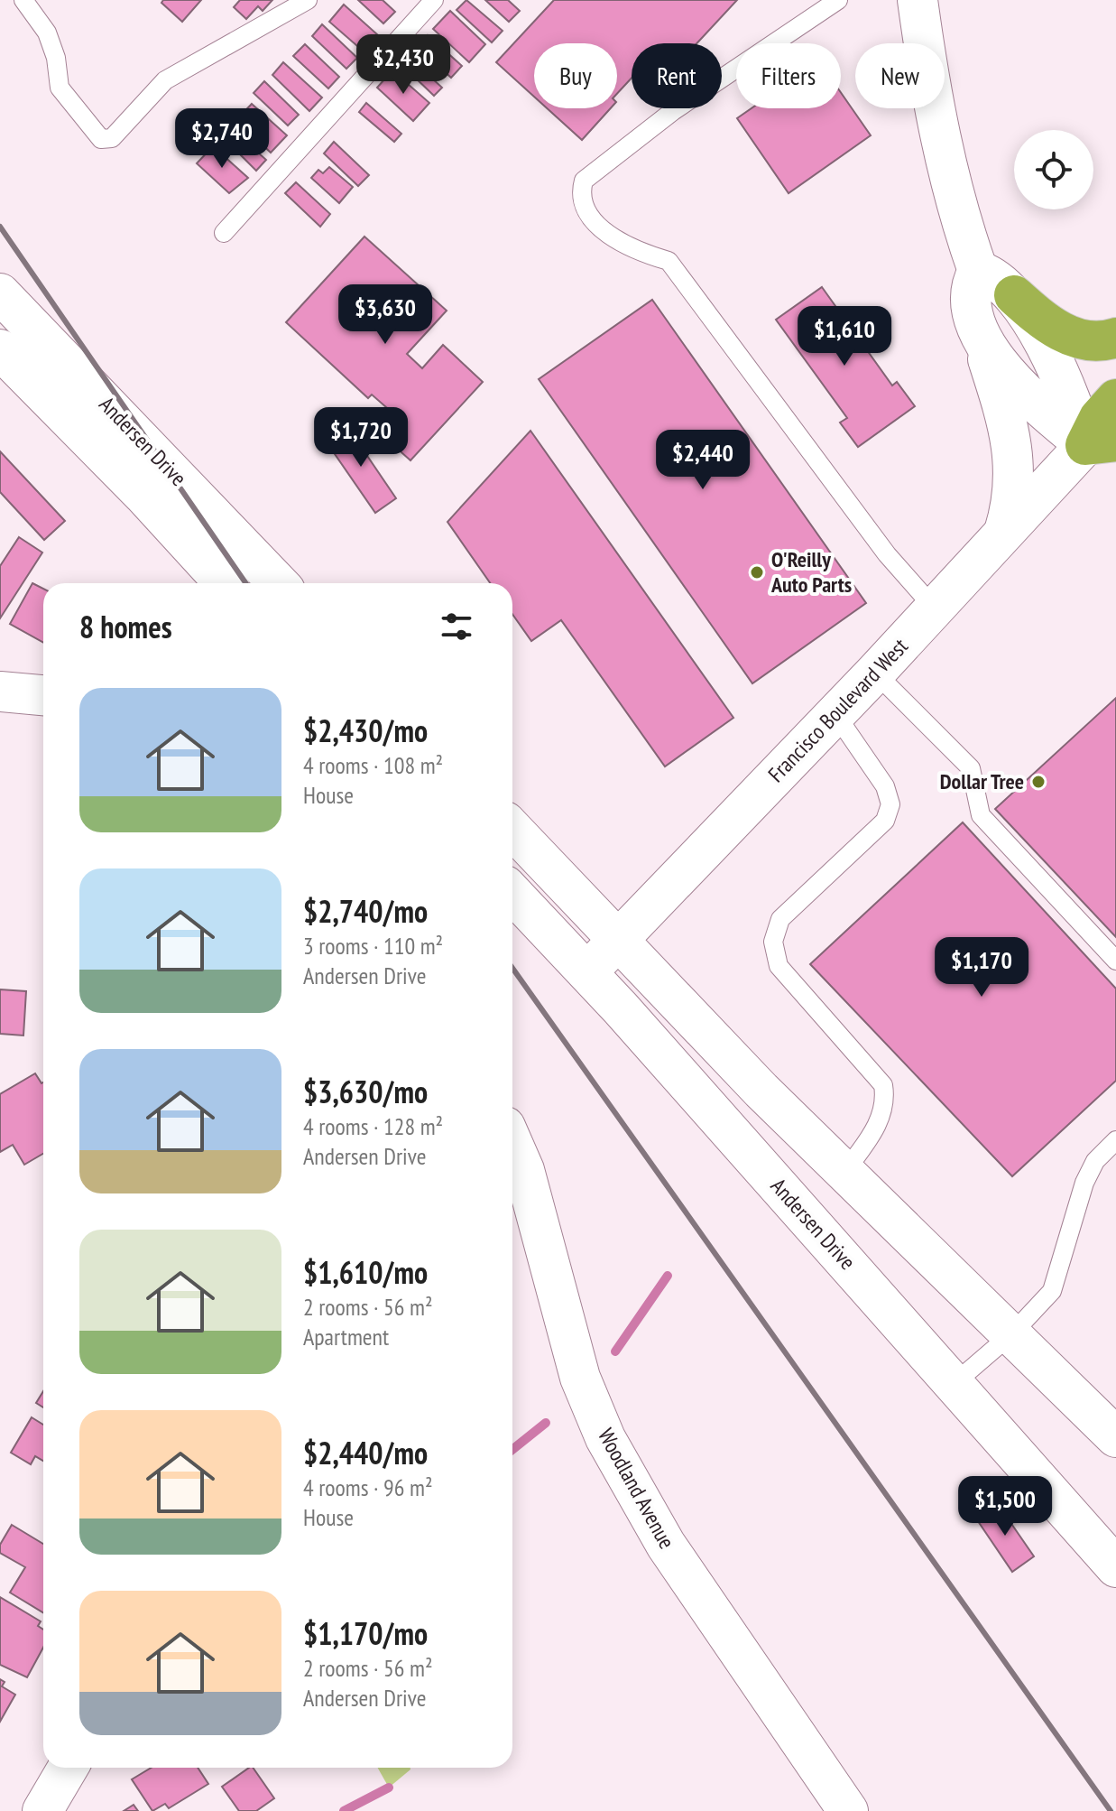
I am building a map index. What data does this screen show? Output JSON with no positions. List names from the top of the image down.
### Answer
{
  "streets": {
    "main road": ["Andersen Drive", "Francisco Boulevard West", "Woodland Avenue"]
  },
  "crossings": [
    ["Andersen Drive", "Francisco Boulevard West"]
  ],
  "places": ["O'Reilly Auto Parts", "Dollar Tree"],
  "page": {
    "price": [
      "$2,430",
      "$2,740",
      "$3,630",
      "$1,610",
      "$1,720",
      "$2,440",
      "$1,170",
      "$1,500"
    ],
    "chip": [
      "Buy",
      "Rent",
      "Filters",
      "New"
    ],
    "heading": "8 homes",
    "list": [
      {
        "name": "$2,430/mo",
        "note": "4 rooms · 108 m² · House"
      },
      {
        "name": "$2,740/mo",
        "note": "3 rooms · 110 m² · Andersen Drive"
      },
      {
        "name": "$3,630/mo",
        "note": "4 rooms · 128 m² · Andersen Drive"
      },
      {
        "name": "$1,610/mo",
        "note": "2 rooms · 56 m² · Apartment"
      },
      {
        "name": "$2,440/mo",
        "note": "4 rooms · 96 m² · House"
      },
      {
        "name": "$1,170/mo",
        "note": "2 rooms · 56 m² · Andersen Drive"
      }
    ]
  }
}
